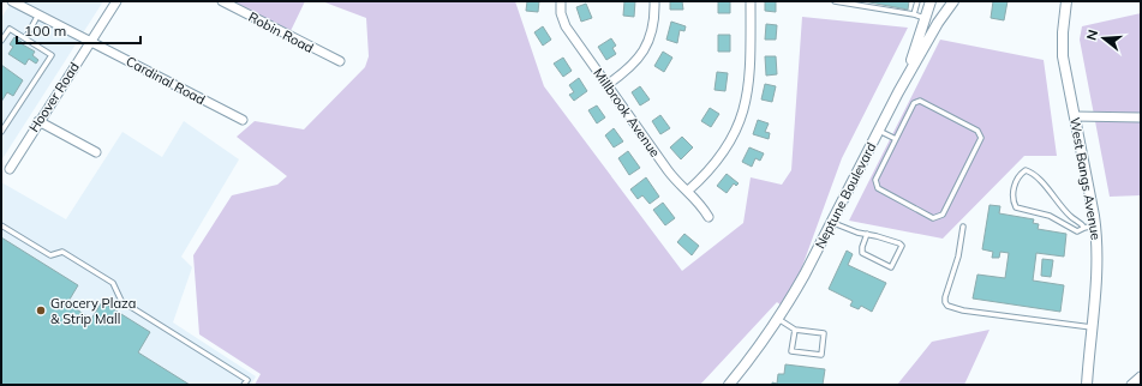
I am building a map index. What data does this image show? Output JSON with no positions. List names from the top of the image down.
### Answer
{
  "streets": {
    "street": [
      "Robin Road",
      "Cardinal Road",
      "Hoover Road",
      "Millbrook Avenue",
      "West Bangs Avenue",
      "Neptune Boulevard"
    ]
  },
  "crossings": [
    ["Cardinal Road", "Hoover Road"]
  ],
  "places": ["Grocery Plaza & Strip Mall"],
  "scale_bar": "100 m",
  "north": "left"
}
